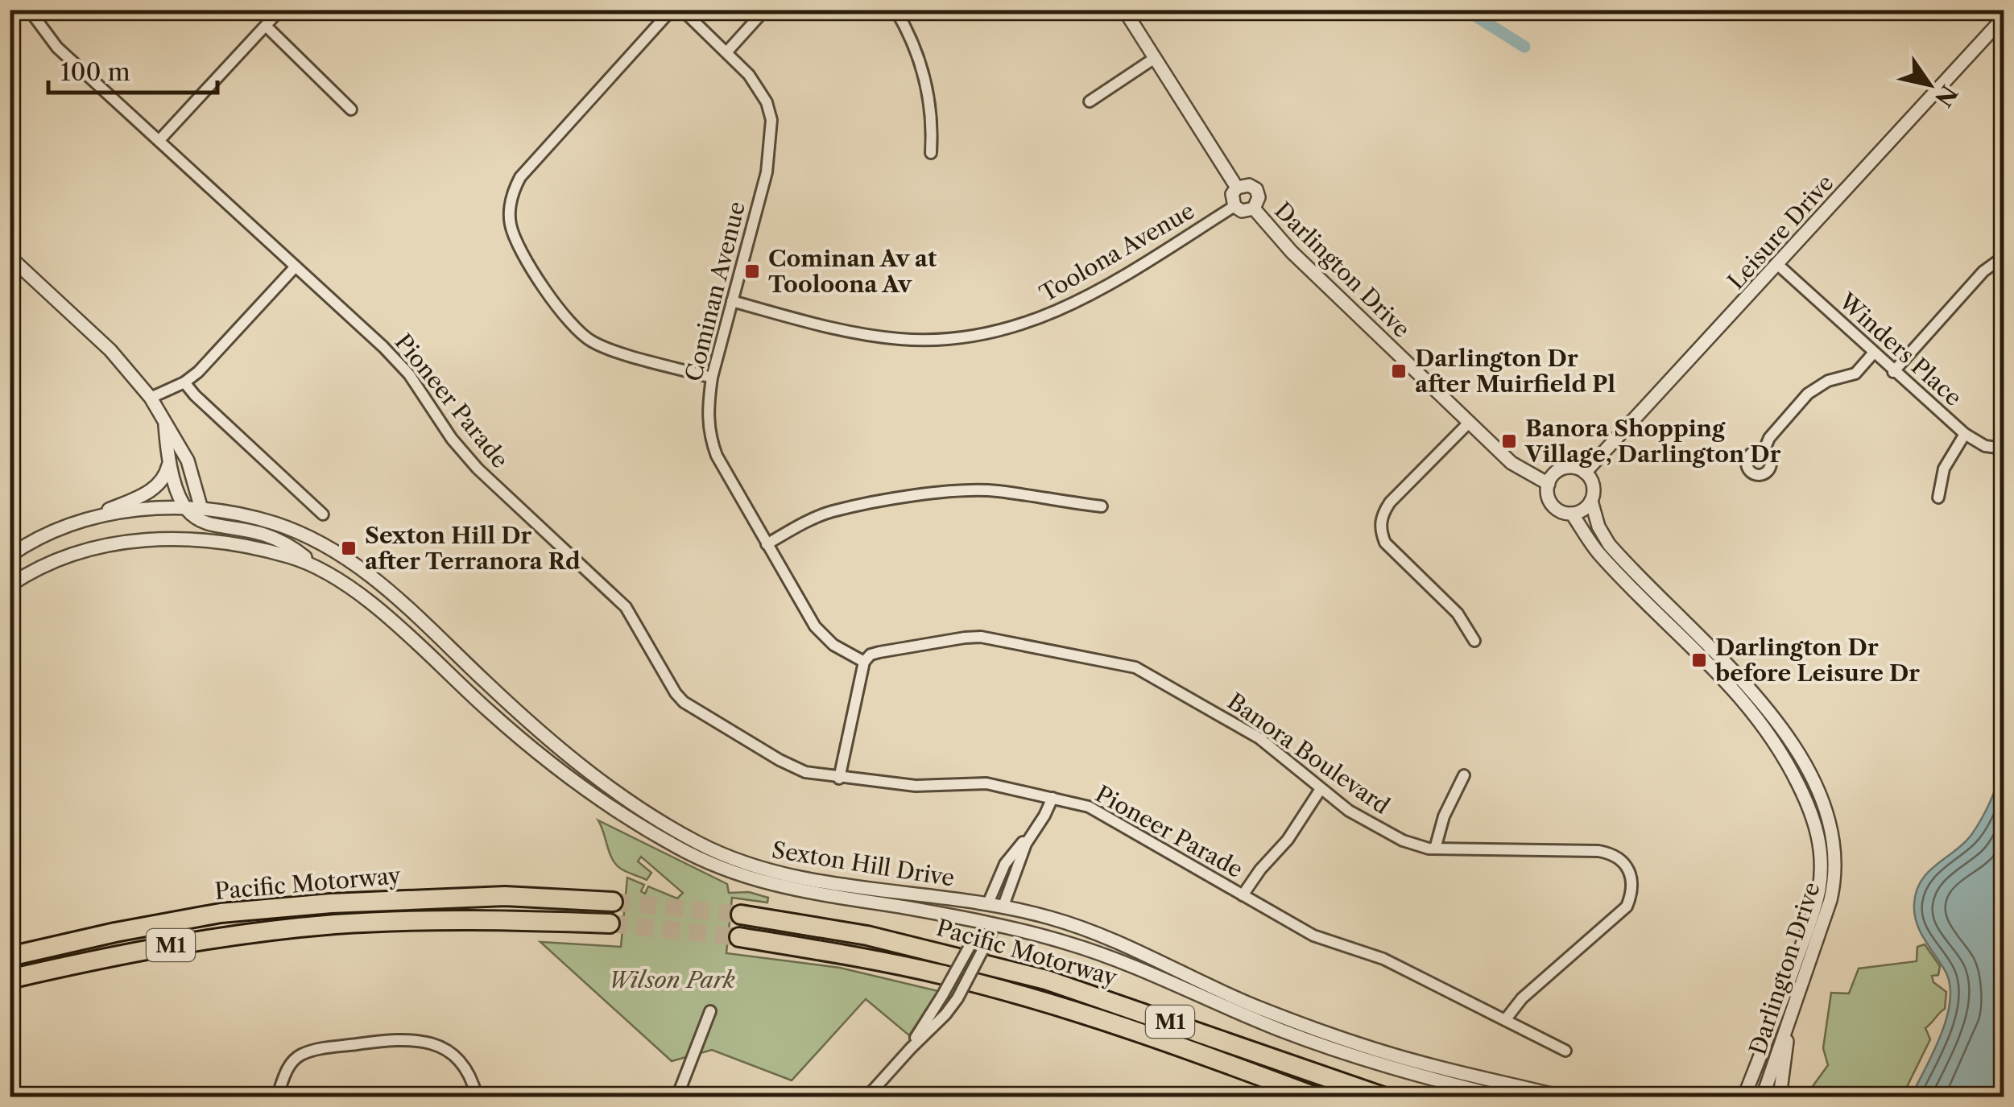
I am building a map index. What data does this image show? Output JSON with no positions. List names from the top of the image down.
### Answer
{
  "streets": {
    "highway": ["Pacific Motorway", "M1"],
    "street": [
      "Leisure Drive",
      "Toolona Avenue",
      "Darlington Drive",
      "Cominan Avenue",
      "Winders Place",
      "Pioneer Parade",
      "Banora Boulevard",
      "Sexton Hill Drive"
    ]
  },
  "crossings": [
    ["Leisure Drive", "Darlington Drive"],
    ["Leisure Drive", "Winders Place"],
    ["Toolona Avenue", "Darlington Drive"],
    ["Toolona Avenue", "Cominan Avenue"],
    ["Cominan Avenue", "Banora Boulevard"],
    ["Pioneer Parade", "Banora Boulevard"]
  ],
  "parks": ["Wilson Park"],
  "places": {
    "transit": [
      "Cominan Av at Tooloona Av",
      "Darlington Dr after Muirfield Pl",
      "Banora Shopping Village, Darlington Dr",
      "Sexton Hill Dr after Terranora Rd",
      "Darlington Dr before Leisure Dr"
    ]
  },
  "scale_bar": "100 m",
  "north": "bottom right"
}
